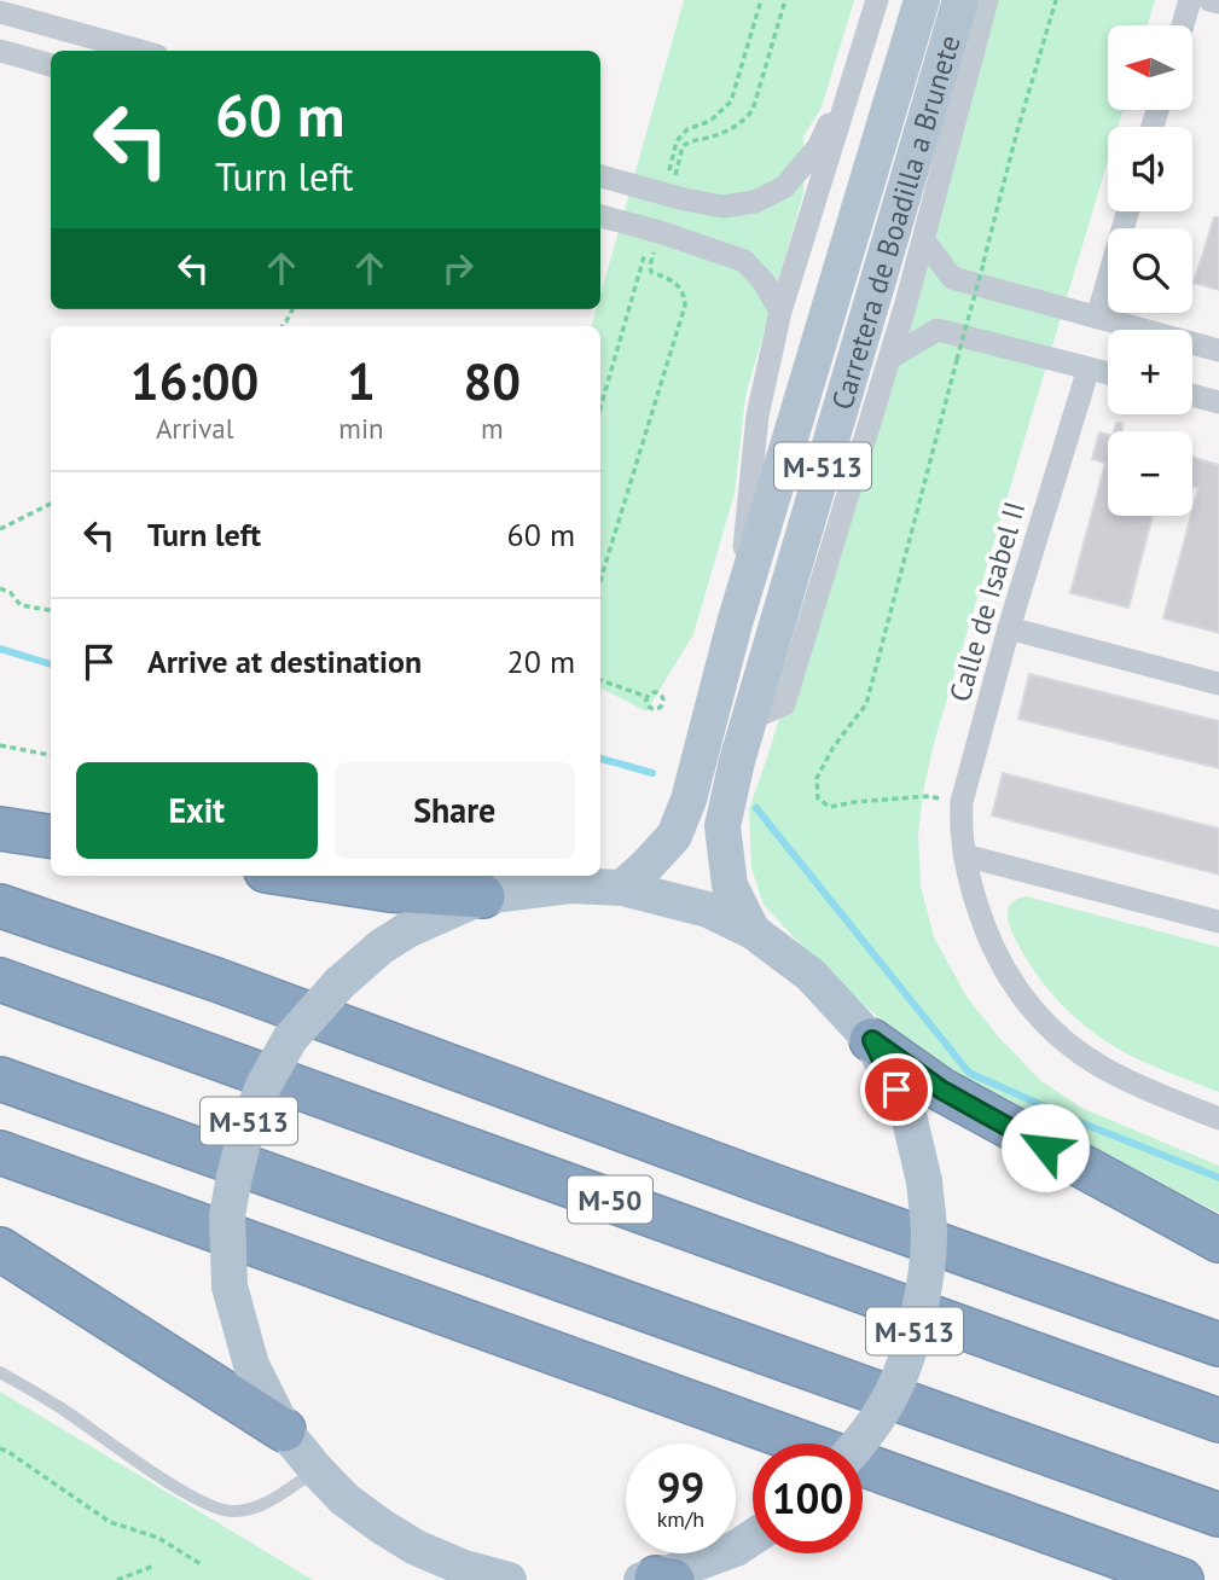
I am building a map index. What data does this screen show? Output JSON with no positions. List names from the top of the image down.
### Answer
{
  "streets": {
    "highway": ["M-50"],
    "main road": ["Carretera de Boadilla a Brunete", "M-513"],
    "street": ["Calle de Isabel II"]
  },
  "crossings": [
    ["Carretera de Boadilla a Brunete", "M-513"]
  ],
  "north": "left",
  "page": {
    "map_buttons": ["+", "−"],
    "turn": ["60 m", "Turn left"],
    "eta": [
      "16:00",
      "Arrival",
      "1",
      "min",
      "80",
      "m"
    ],
    "list": [
      {
        "name": "Turn left",
        "value": "60 m"
      },
      {
        "name": "Arrive at destination",
        "value": "20 m"
      }
    ],
    "buttons": ["Exit", "Share"],
    "speed": "99 km/h",
    "limit": "100"
  }
}
